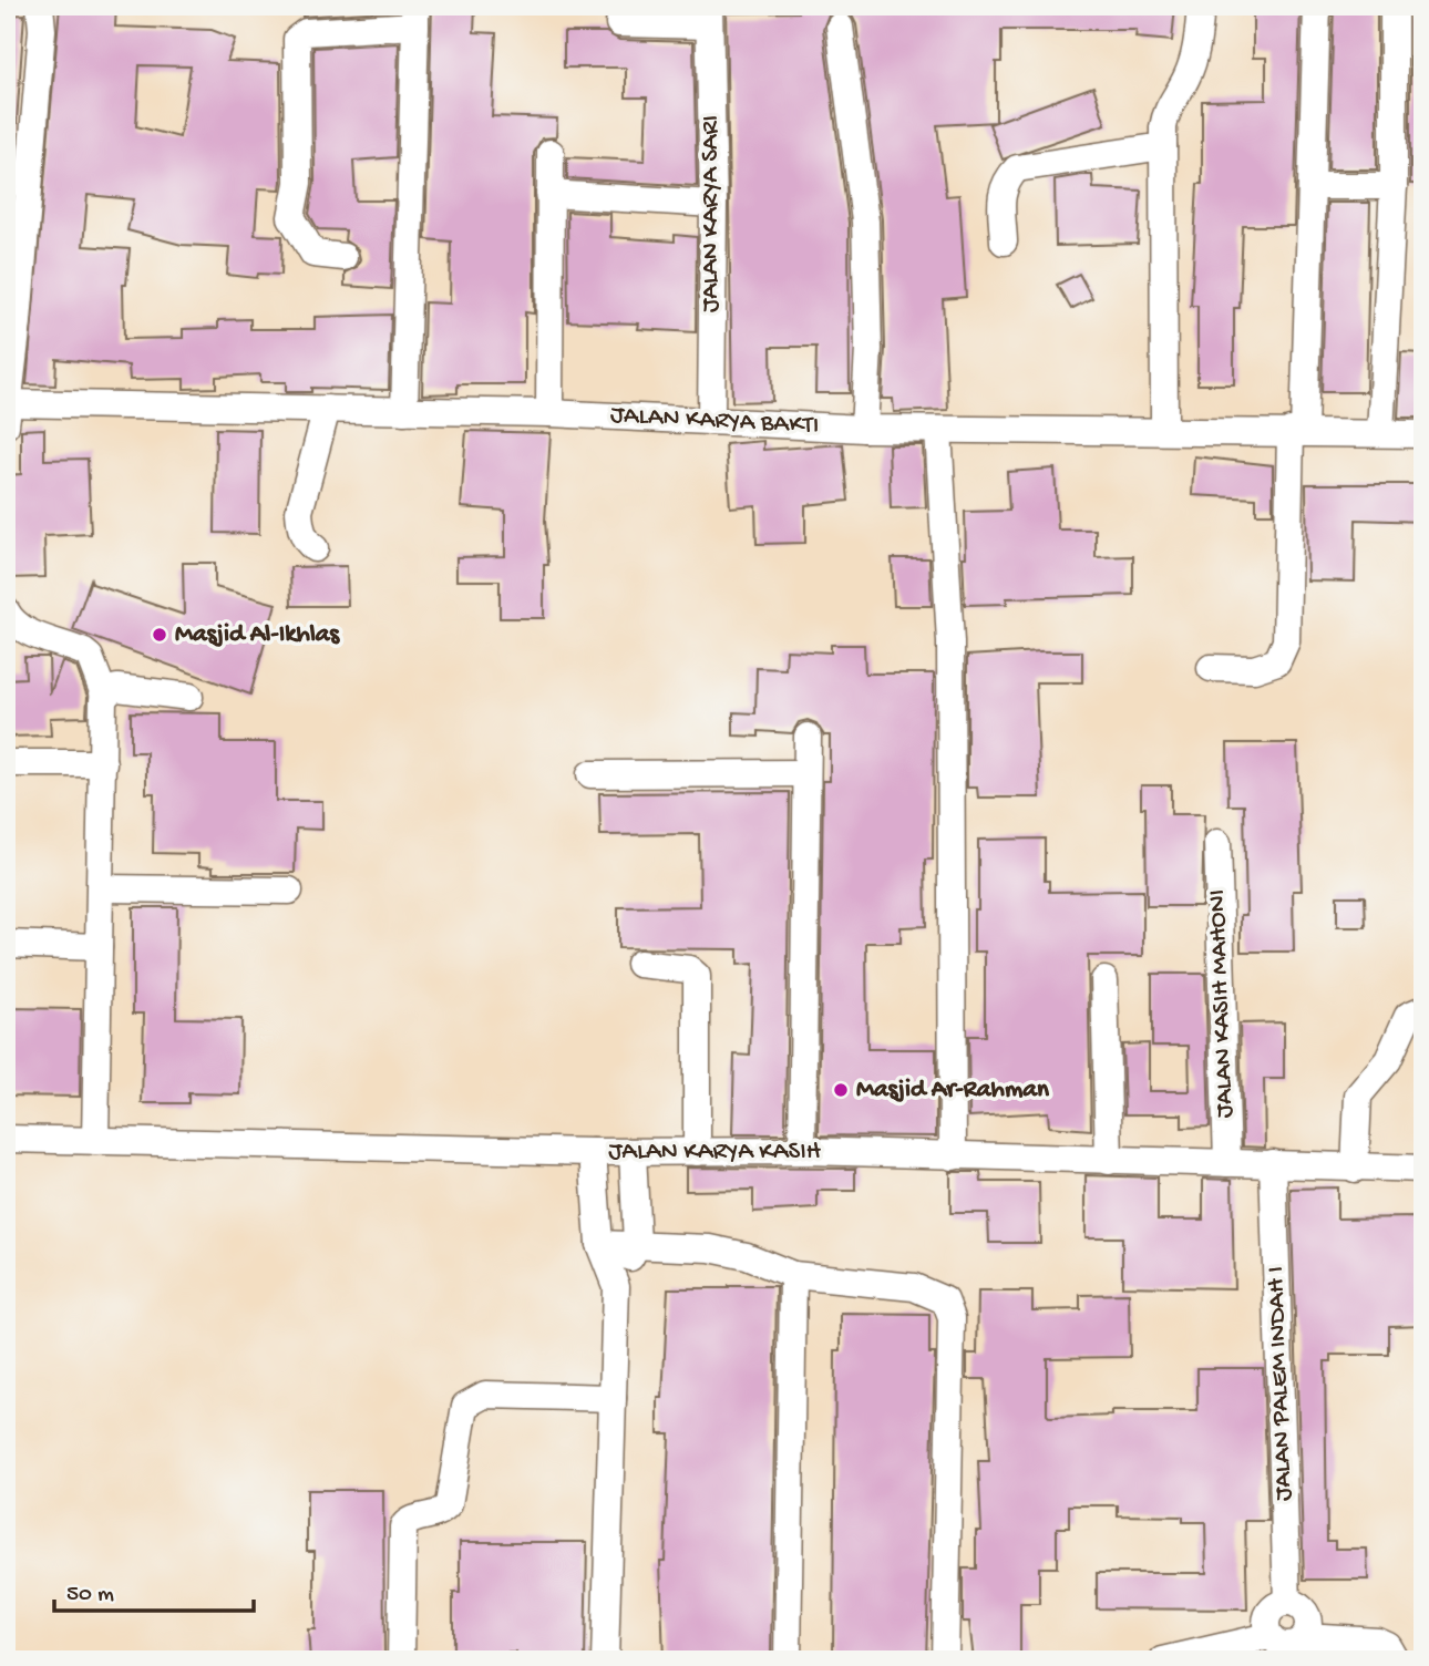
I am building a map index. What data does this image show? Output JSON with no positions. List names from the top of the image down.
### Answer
{
  "streets": {
    "street": [
      "JALAN KARYA SARI",
      "JALAN KARYA BAKTI",
      "JALAN KASIH MAHONI",
      "JALAN KARYA KASIH",
      "JALAN PALEM INDAH I"
    ]
  },
  "crossings": [
    ["JALAN KARYA SARI", "JALAN KARYA BAKTI"],
    ["JALAN KASIH MAHONI", "JALAN KARYA KASIH"],
    ["JALAN KARYA KASIH", "JALAN PALEM INDAH I"]
  ],
  "places": ["Masjid Al-Ikhlas", "Masjid Ar-Rahman"],
  "scale_bar": "50 m"
}
